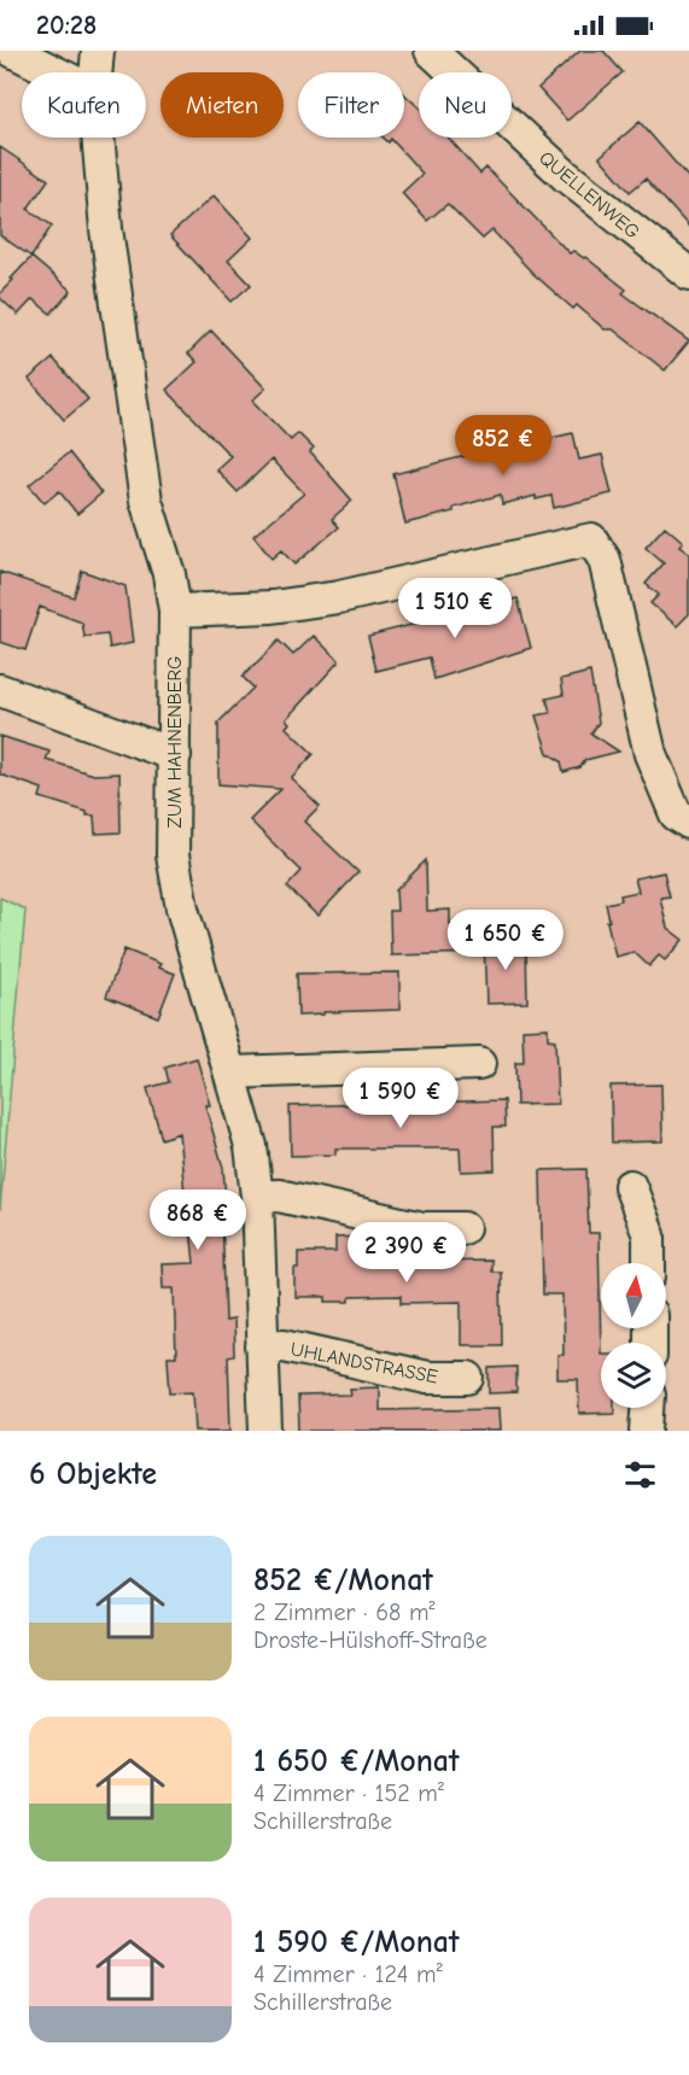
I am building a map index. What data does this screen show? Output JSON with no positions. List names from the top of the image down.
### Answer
{
  "streets": {
    "street": ["QUELLENWEG", "ZUM HAHNENBERG", "UHLANDSTRASSE"]
  },
  "crossings": [
    ["ZUM HAHNENBERG", "UHLANDSTRASSE"]
  ],
  "north": "top",
  "page": {
    "status": "20:28",
    "chip": [
      "Kaufen",
      "Mieten",
      "Filter",
      "Neu"
    ],
    "price": [
      "852 €",
      "1 510 €",
      "1 650 €",
      "1 590 €",
      "868 €",
      "2 390 €"
    ],
    "heading": "6 Objekte",
    "list": [
      {
        "name": "852 €/Monat",
        "note": "2 Zimmer · 68 m² · Droste-Hülshoff-Straße"
      },
      {
        "name": "1 650 €/Monat",
        "note": "4 Zimmer · 152 m² · Schillerstraße"
      },
      {
        "name": "1 590 €/Monat",
        "note": "4 Zimmer · 124 m² · Schillerstraße"
      }
    ]
  }
}
